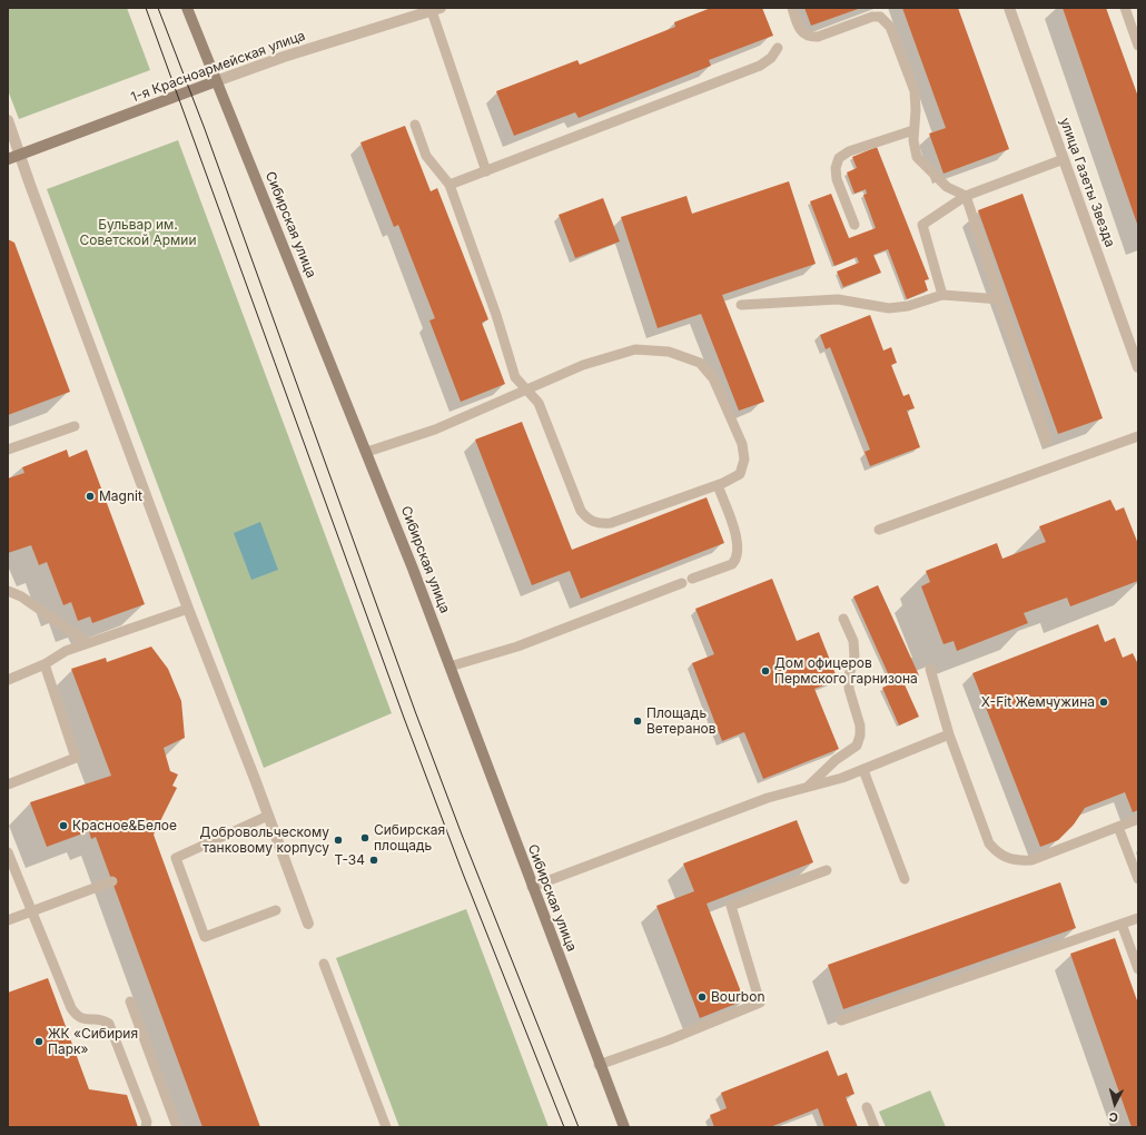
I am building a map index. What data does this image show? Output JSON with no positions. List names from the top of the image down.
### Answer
{
  "streets": {
    "main road": ["1-я Красноармейская улица", "Сибирская улица"],
    "street": ["улица Газеты Звезда"]
  },
  "crossings": [
    ["1-я Красноармейская улица", "Сибирская улица"]
  ],
  "parks": ["Бульвар им. Советской Армии"],
  "places": [
    "Magnit",
    "Дом офицеров Пермского гарнизона",
    "X-Fit Жемчужина",
    "Площадь Ветеранов",
    "Красное&Белое",
    "Сибирская площадь",
    "Добровольческому танковому корпусу",
    "T-34",
    "Bourbon",
    "ЖК «Сибирия Парк»"
  ],
  "north": "bottom"
}
